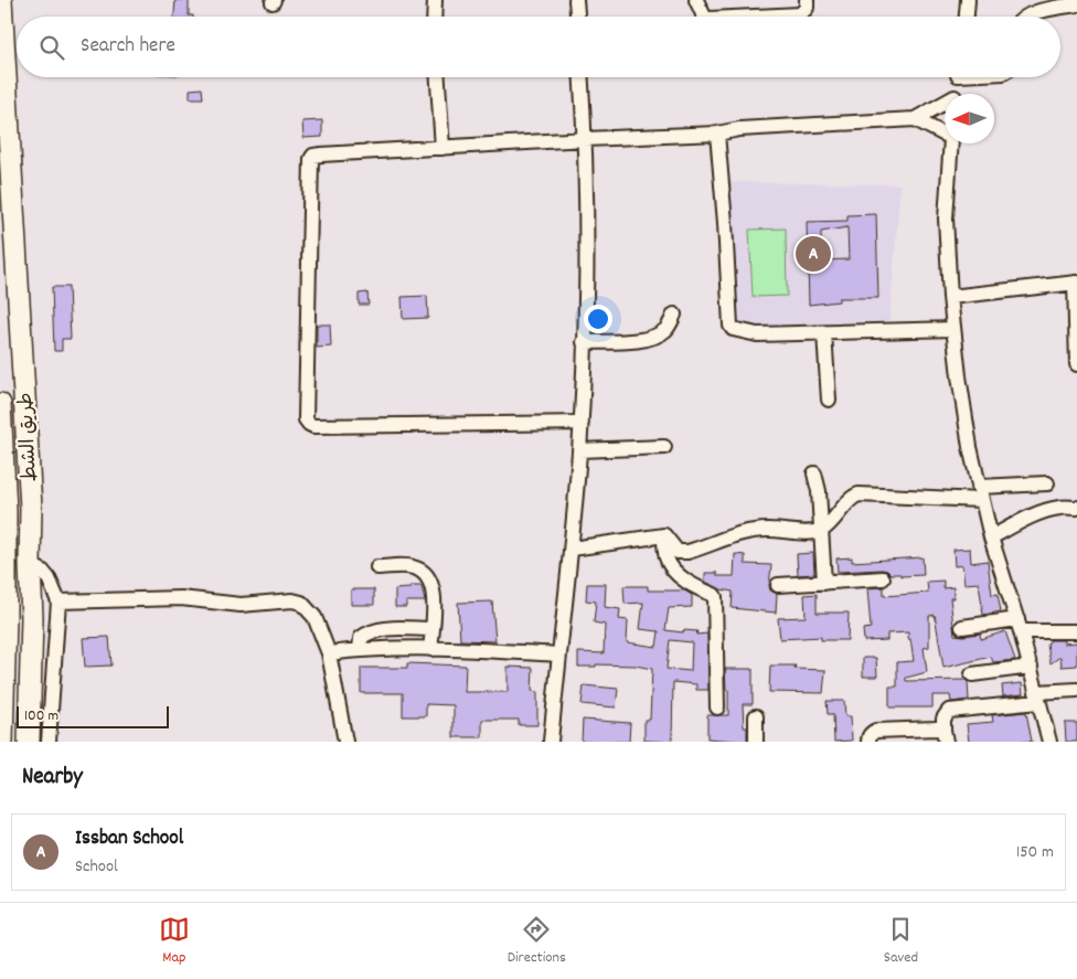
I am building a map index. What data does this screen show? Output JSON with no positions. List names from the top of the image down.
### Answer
{
  "streets": {
    "highway": ["طريق الشط"]
  },
  "scale_bar": "100 m",
  "north": "left",
  "page": {
    "search": "Search here",
    "pins": "A",
    "scale": "100 m",
    "heading": "Nearby",
    "list": [
      {
        "mark": "A",
        "name": "Issban School",
        "note": "School",
        "value": "150 m"
      }
    ],
    "nav": ["Map", "Directions", "Saved"]
  }
}
